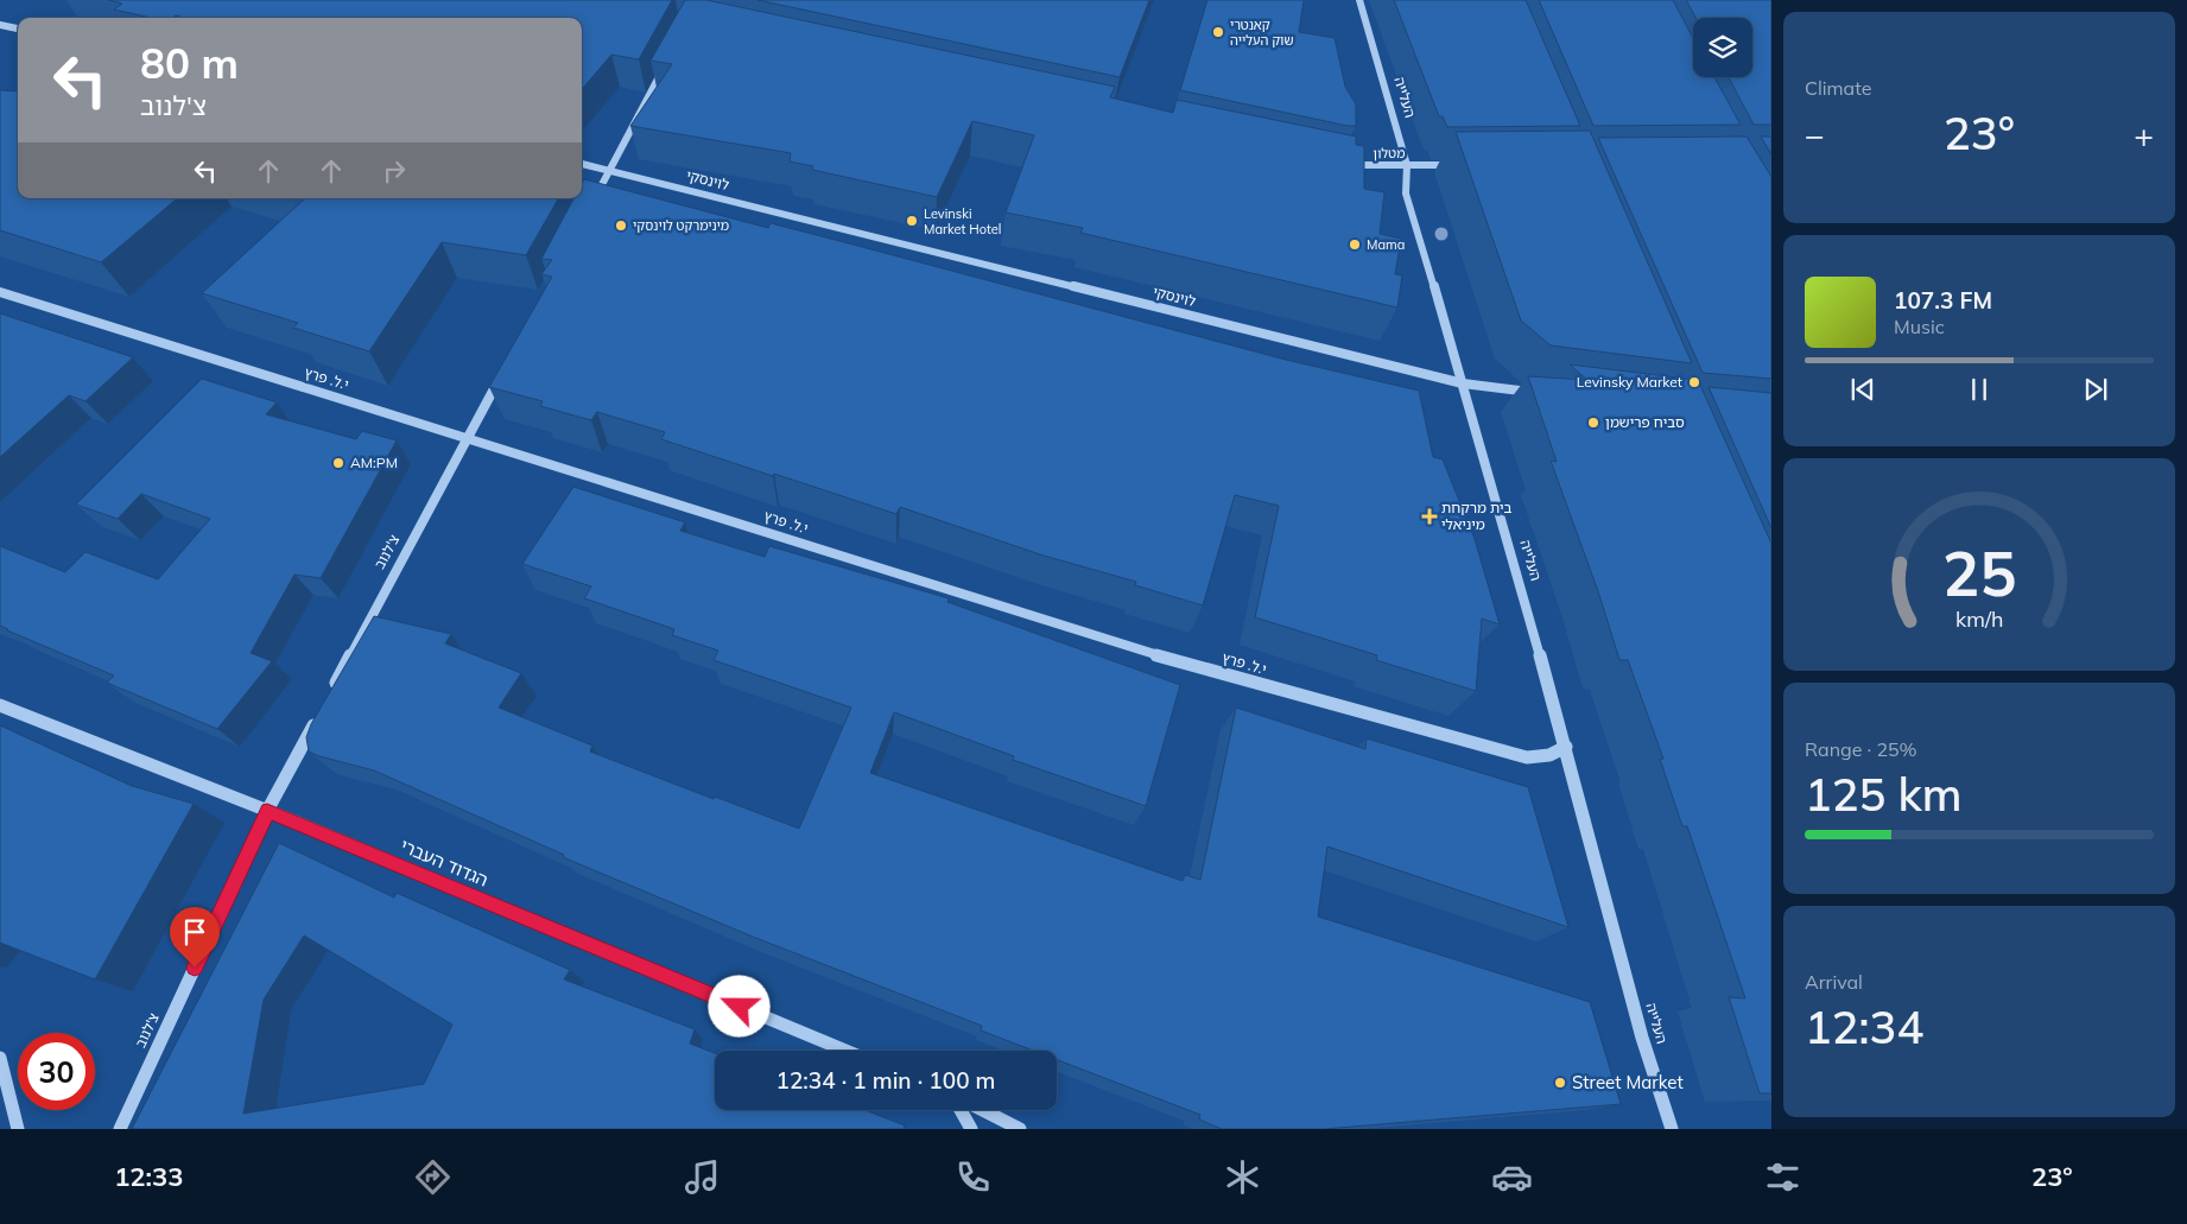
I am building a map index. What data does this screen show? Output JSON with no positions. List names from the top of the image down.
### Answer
{
  "streets": {
    "street": [
      "העלייה",
      "מטלון",
      "לוינסקי",
      "י.ל. פרץ",
      "צ'לנוב",
      "הגדוד העברי"
    ]
  },
  "crossings": [
    ["העלייה", "מטלון"],
    ["העלייה", "לוינסקי"],
    ["העלייה", "י.ל. פרץ"],
    ["י.ל. פרץ", "צ'לנוב"],
    ["צ'לנוב", "הגדוד העברי"]
  ],
  "places": {
    "other": [
      "קאנטרי שוק העלייה",
      "Levinski Market Hotel",
      "מינימרקט לוינסקי",
      "Mama",
      "Levinsky Market",
      "סביח פרישמן",
      "AM:PM",
      "Street Market"
    ],
    "health": ["בית מרקחת מיניאלי"]
  },
  "page": {
    "tile": [
      "Climate",
      ["Range · 25%", "125 km"],
      ["Arrival", "12:34"]
    ],
    "turn": ["80 m", "צ'לנוב"],
    "heat": ["−", "23°", "+"],
    "song": ["107.3 FM", "Music"],
    "limit": "30",
    "trip": "12:34 · 1 min · 100 m",
    "tabs": ["12:33", "23°"],
    "gauge": ["25", "km/h"]
  }
}
